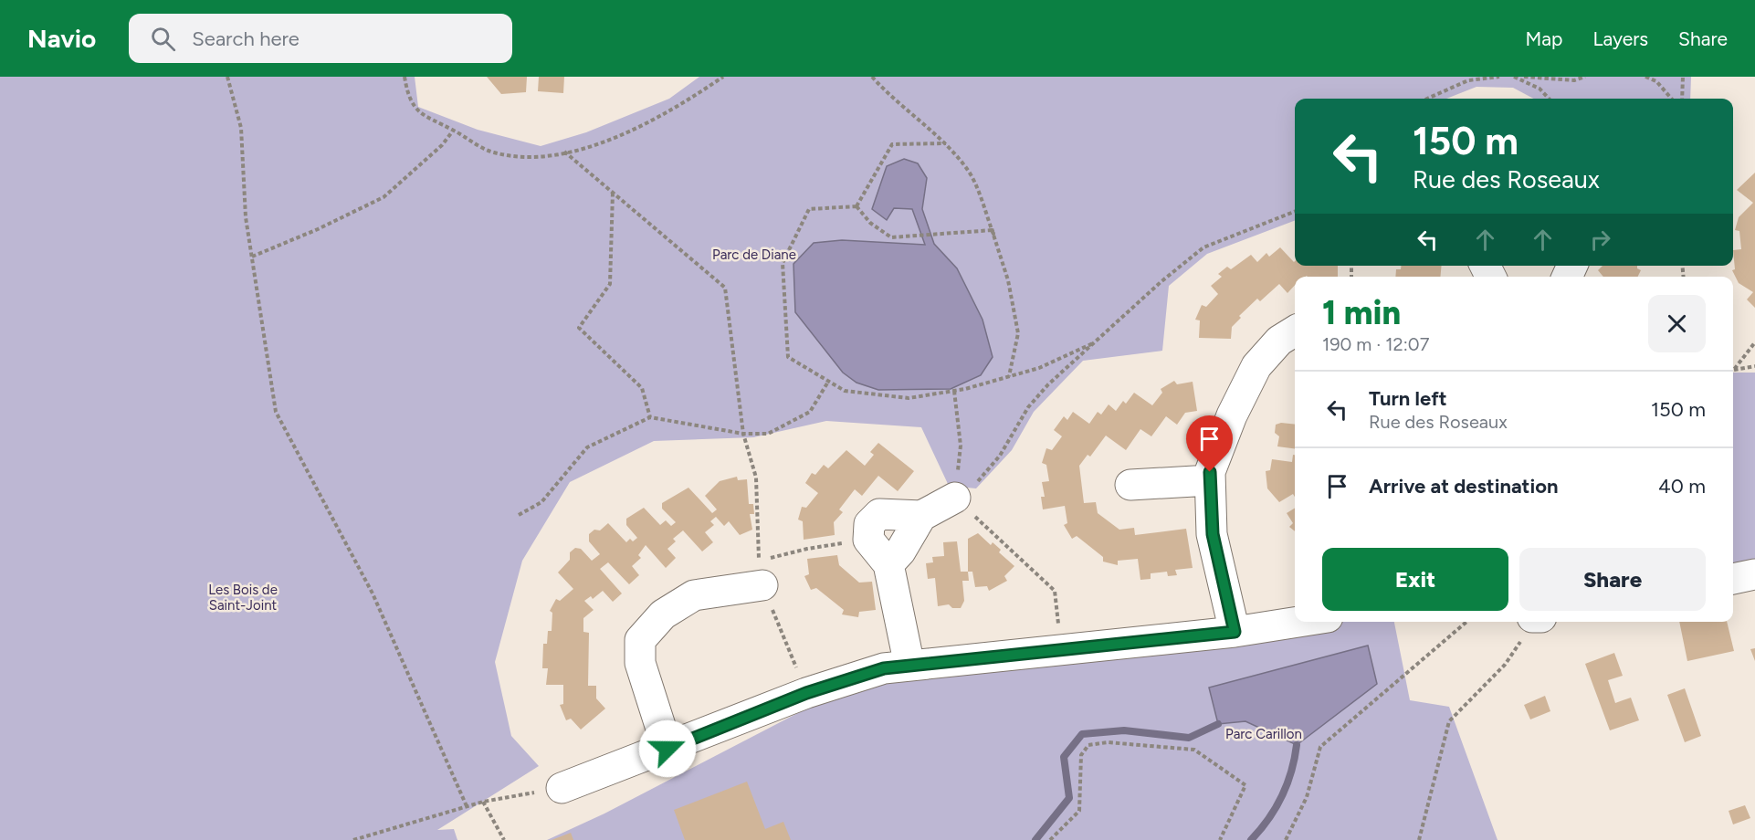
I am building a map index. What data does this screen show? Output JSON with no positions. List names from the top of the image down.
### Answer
{
  "parks": ["Parc de Diane", "Les Bois de Saint-Joint", "Parc Carillon"],
  "page": {
    "header": "Navio",
    "search": "Search here",
    "nav": ["Map", "Layers", "Share"],
    "turn": ["150 m", "Rue des Roseaux"],
    "heading": ["1 min", "190 m · 12:07"],
    "list": [
      {
        "name": "Turn left",
        "note": "Rue des Roseaux",
        "value": "150 m"
      },
      {
        "name": "Arrive at destination",
        "value": "40 m"
      }
    ],
    "buttons": ["Exit", "Share"]
  }
}
